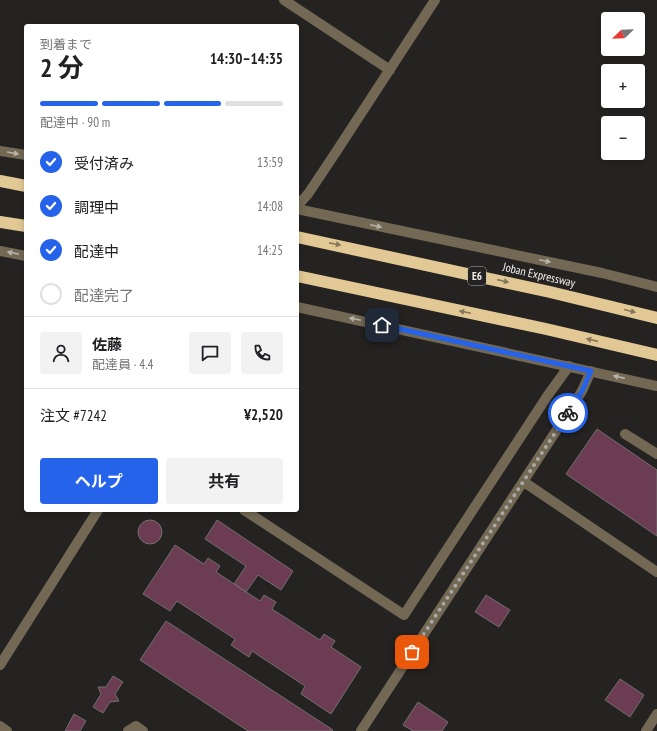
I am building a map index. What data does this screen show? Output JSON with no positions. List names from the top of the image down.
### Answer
{
  "streets": {
    "highway": ["Joban Expressway", "E6"]
  },
  "north": "bottom left",
  "page": {
    "map_buttons": ["+", "−"],
    "heading": ["2 分", "到着まで", "14:30–14:35"],
    "panel": [
      "佐藤",
      "配達員 · 4.4",
      "注文 #7242",
      "¥2,520"
    ],
    "bar": "配達中 · 90 m",
    "list": [
      ["受付済み", "13:59"],
      ["調理中", "14:08"],
      ["配達中", "14:25"],
      "配達完了"
    ],
    "buttons": ["ヘルプ", "共有"]
  }
}
